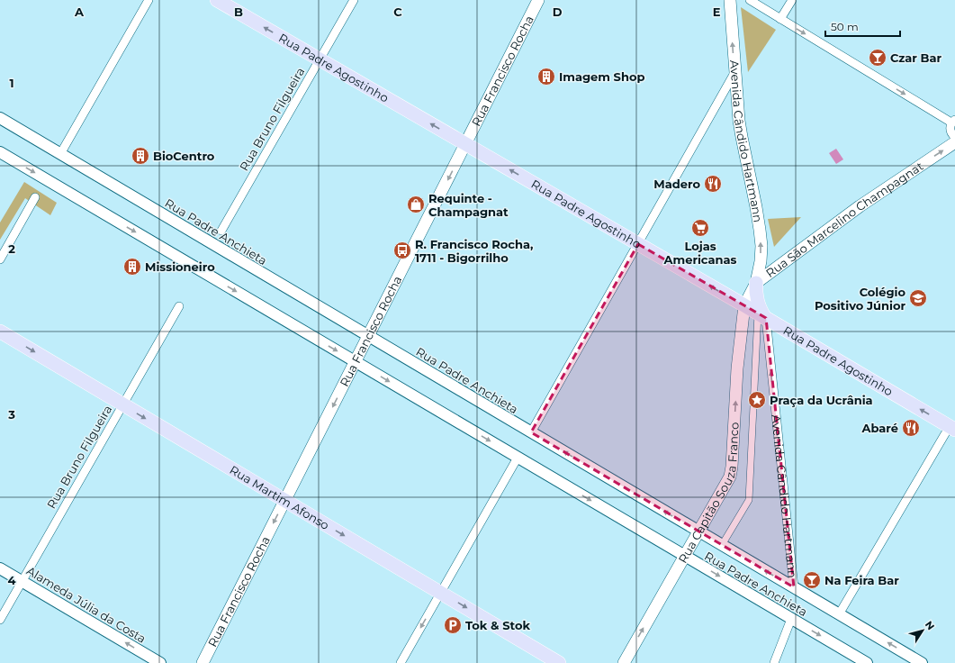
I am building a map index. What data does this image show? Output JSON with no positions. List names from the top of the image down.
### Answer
{
  "streets": {
    "main road": [
      "Rua Padre Agostinho",
      "Rua Francisco Rocha",
      "Avenida Cândido Hartmann",
      "Rua São Marcelino Champagnat",
      "Rua Capitão Souza Franco",
      "Rua Martim Afonso"
    ],
    "street": ["Rua Bruno Filgueira", "Rua Padre Anchieta", "Alameda Júlia da Costa"]
  },
  "crossings": [
    ["Rua Padre Agostinho", "Rua Francisco Rocha"],
    ["Rua Padre Agostinho", "Rua Bruno Filgueira"],
    ["Rua Padre Agostinho", "Avenida Cândido Hartmann"],
    ["Rua Padre Agostinho", "Rua São Marcelino Champagnat"],
    ["Rua Padre Agostinho", "Rua Capitão Souza Franco"],
    ["Rua Francisco Rocha", "Rua Padre Anchieta"],
    ["Rua Francisco Rocha", "Rua Martim Afonso"],
    ["Rua Bruno Filgueira", "Rua Martim Afonso"],
    ["Rua Bruno Filgueira", "Alameda Júlia da Costa"],
    ["Avenida Cândido Hartmann", "Rua São Marcelino Champagnat"],
    ["Avenida Cândido Hartmann", "Rua Padre Anchieta"],
    ["Rua São Marcelino Champagnat", "Rua Capitão Souza Franco"],
    ["Rua Padre Anchieta", "Rua Capitão Souza Franco"]
  ],
  "one_way": [
    "Rua Padre Agostinho",
    "Rua Francisco Rocha",
    "Avenida Cândido Hartmann",
    "Rua São Marcelino Champagnat",
    "Rua Capitão Souza Franco",
    "Rua Martim Afonso",
    "Alameda Júlia da Costa"
  ],
  "places": {
    "bar": ["Czar Bar", "Na Feira Bar"],
    "building": ["Imagem Shop", "BioCentro", "Missioneiro"],
    "restaurant": ["Madero", "Abaré"],
    "shop": ["Requinte - Champagnat"],
    "supermarket": ["Lojas Americanas"],
    "bus stop": ["R. Francisco Rocha, 1711 - Bigorrilho"],
    "school or university": ["Colégio Positivo Júnior"],
    "place": ["Praça da Ucrânia"],
    "parking": ["Tok & Stok"]
  },
  "scale_bar": "50 m",
  "north": "top right",
  "grid": {
    "columns": [
      "A",
      "B",
      "C",
      "D",
      "E"
    ],
    "rows": [
      "1",
      "2",
      "3",
      "4"
    ]
  }
}
